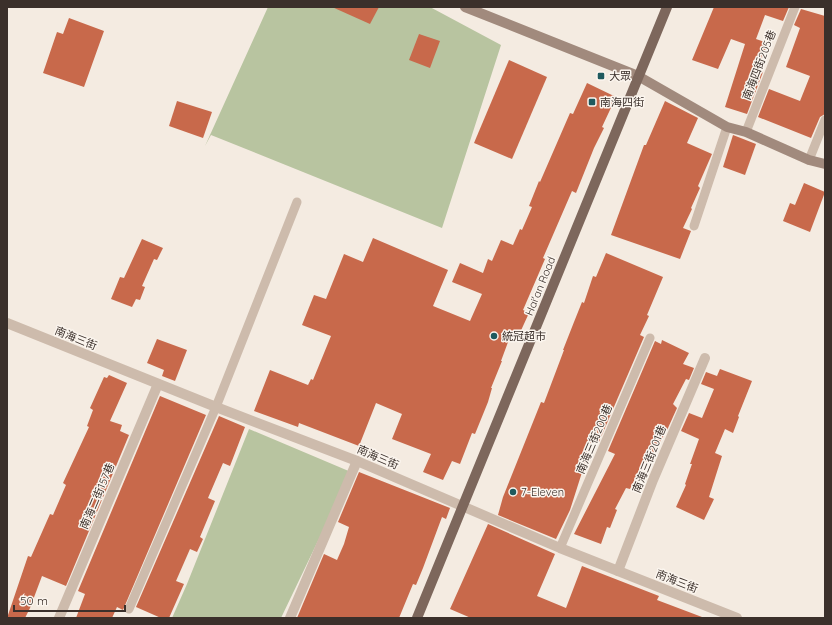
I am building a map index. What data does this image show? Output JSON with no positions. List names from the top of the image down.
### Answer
{
  "streets": {
    "main road": ["Hai'an Road"],
    "street": ["南海三街", "南海三街201巷", "南海二街157巷"],
    "lane": ["南海四街205巷", "南海三街200巷"]
  },
  "crossings": [
    ["Hai'an Road", "南海三街"],
    ["南海三街", "南海三街200巷"],
    ["南海三街", "南海三街201巷"],
    ["南海三街", "南海二街157巷"]
  ],
  "places": {
    "transit": ["大眾", "南海四街"],
    "other": ["統冠超市", "7-Eleven"]
  },
  "scale_bar": "50 m"
}
